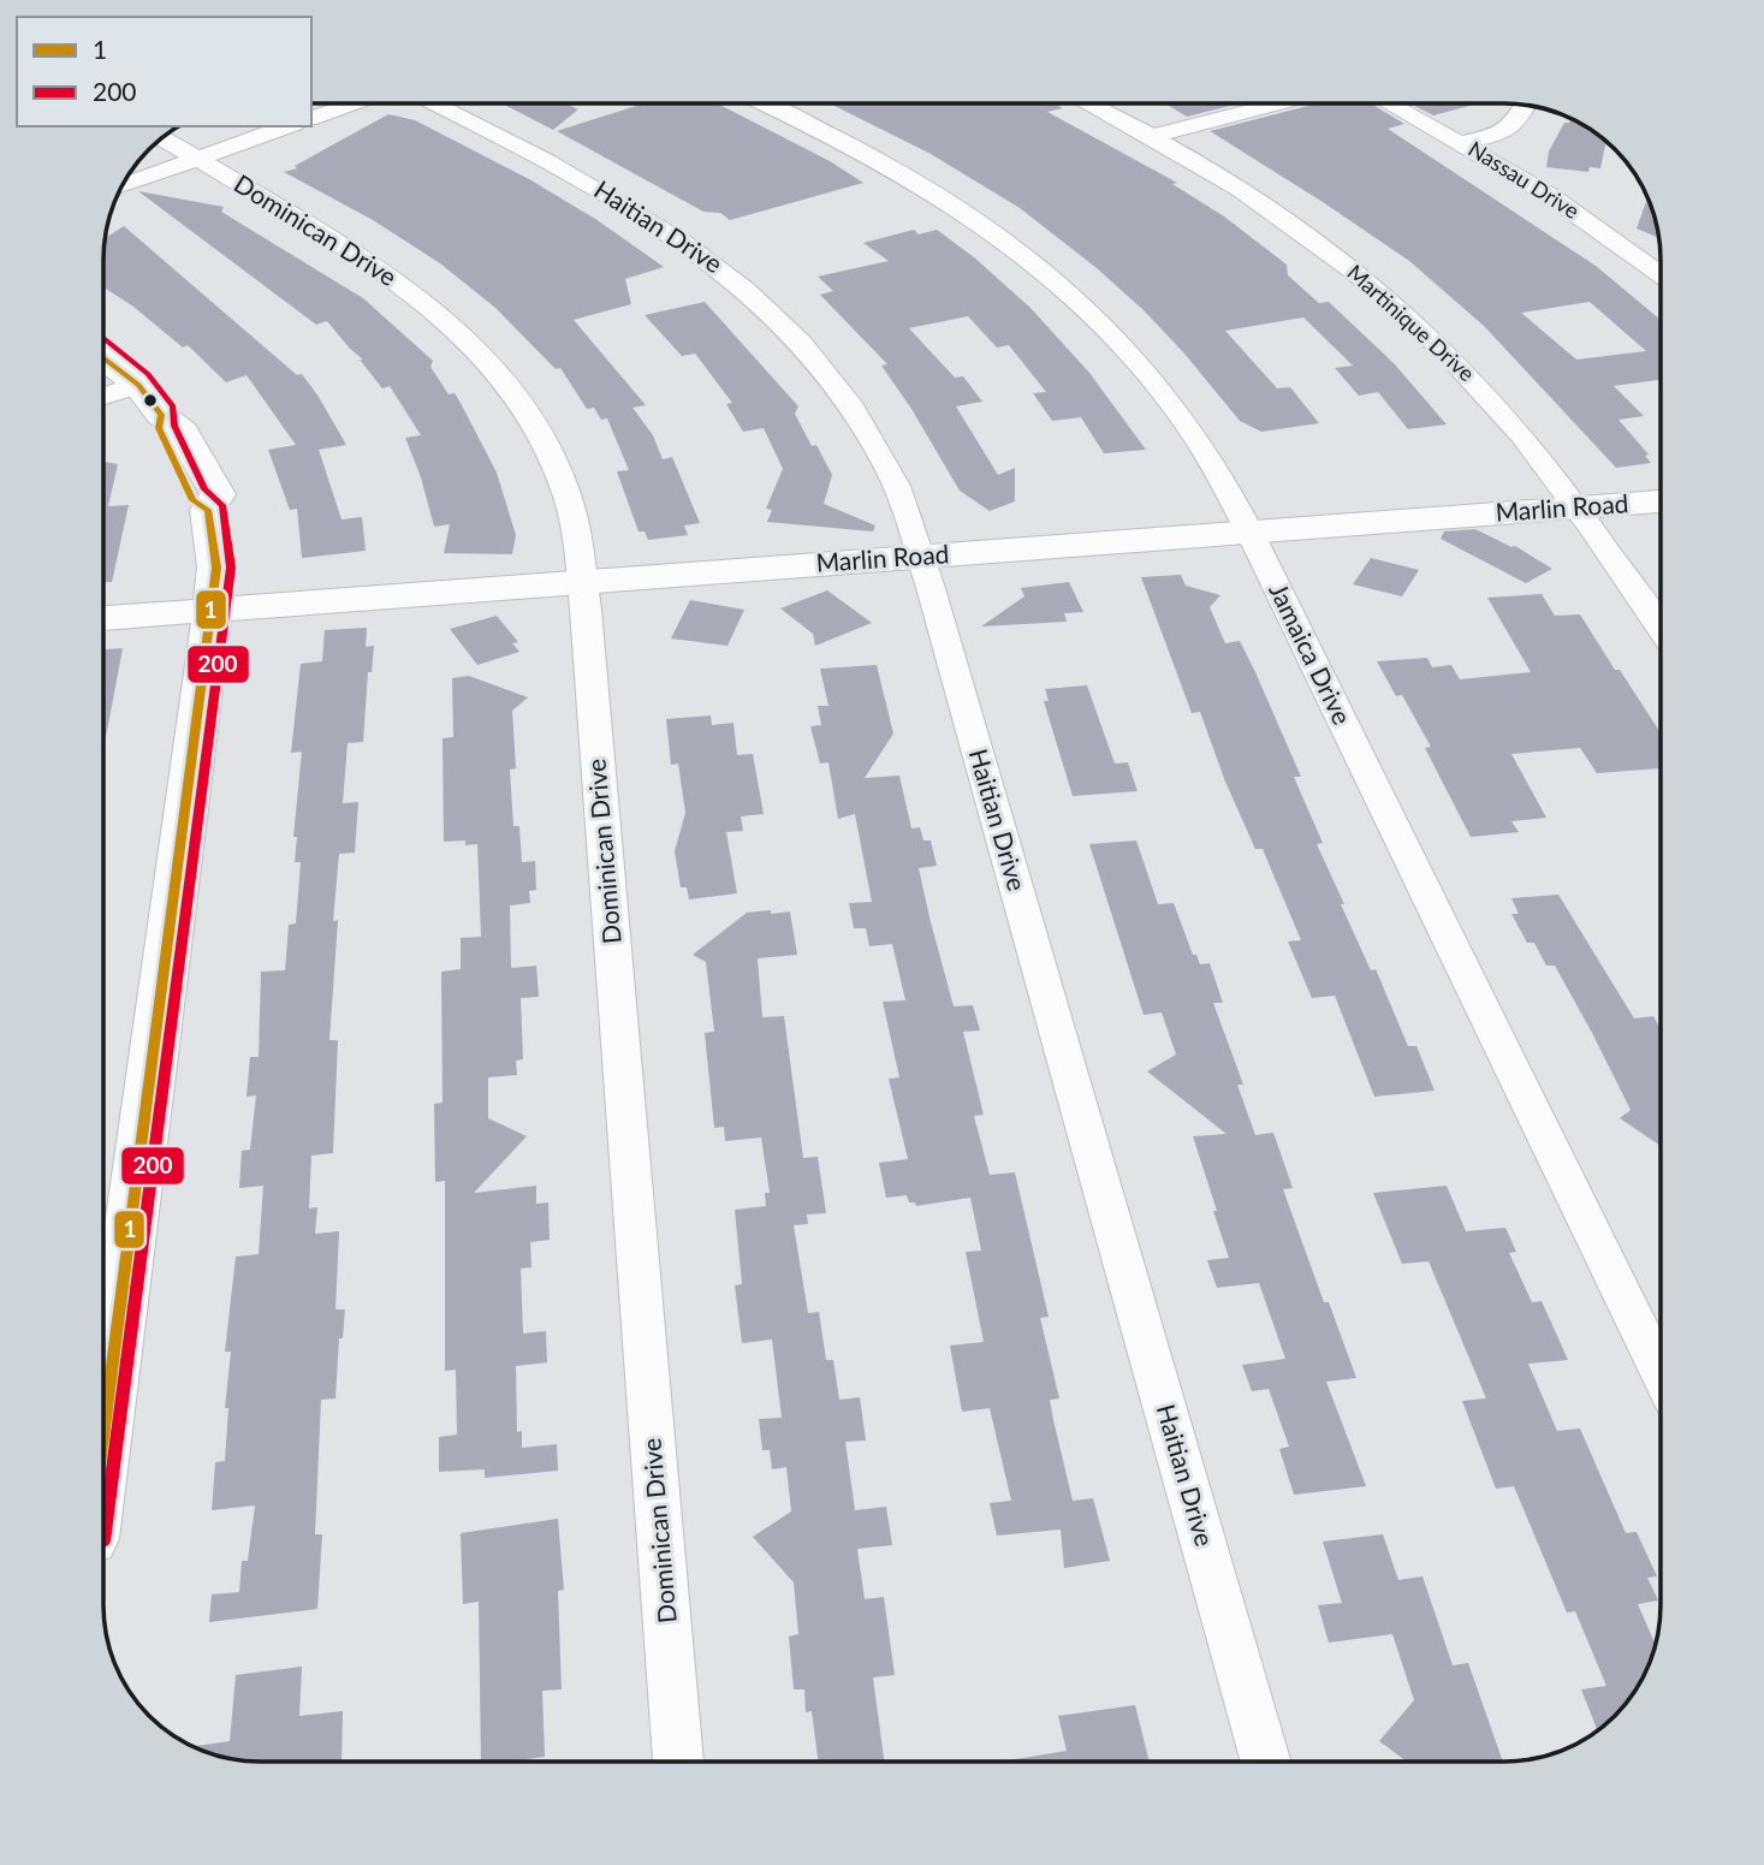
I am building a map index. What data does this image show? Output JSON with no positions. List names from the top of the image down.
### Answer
{
  "streets": {
    "street": [
      "Nassau Drive",
      "Haitian Drive",
      "Dominican Drive",
      "Martinique Drive",
      "Marlin Road",
      "Jamaica Drive"
    ]
  },
  "crossings": [
    ["Haitian Drive", "Marlin Road"],
    ["Dominican Drive", "Marlin Road"],
    ["Martinique Drive", "Marlin Road"],
    ["Marlin Road", "Jamaica Drive"]
  ],
  "lines": ["transit line 200", "transit line 1"],
  "legend": ["1", "200"]
}
